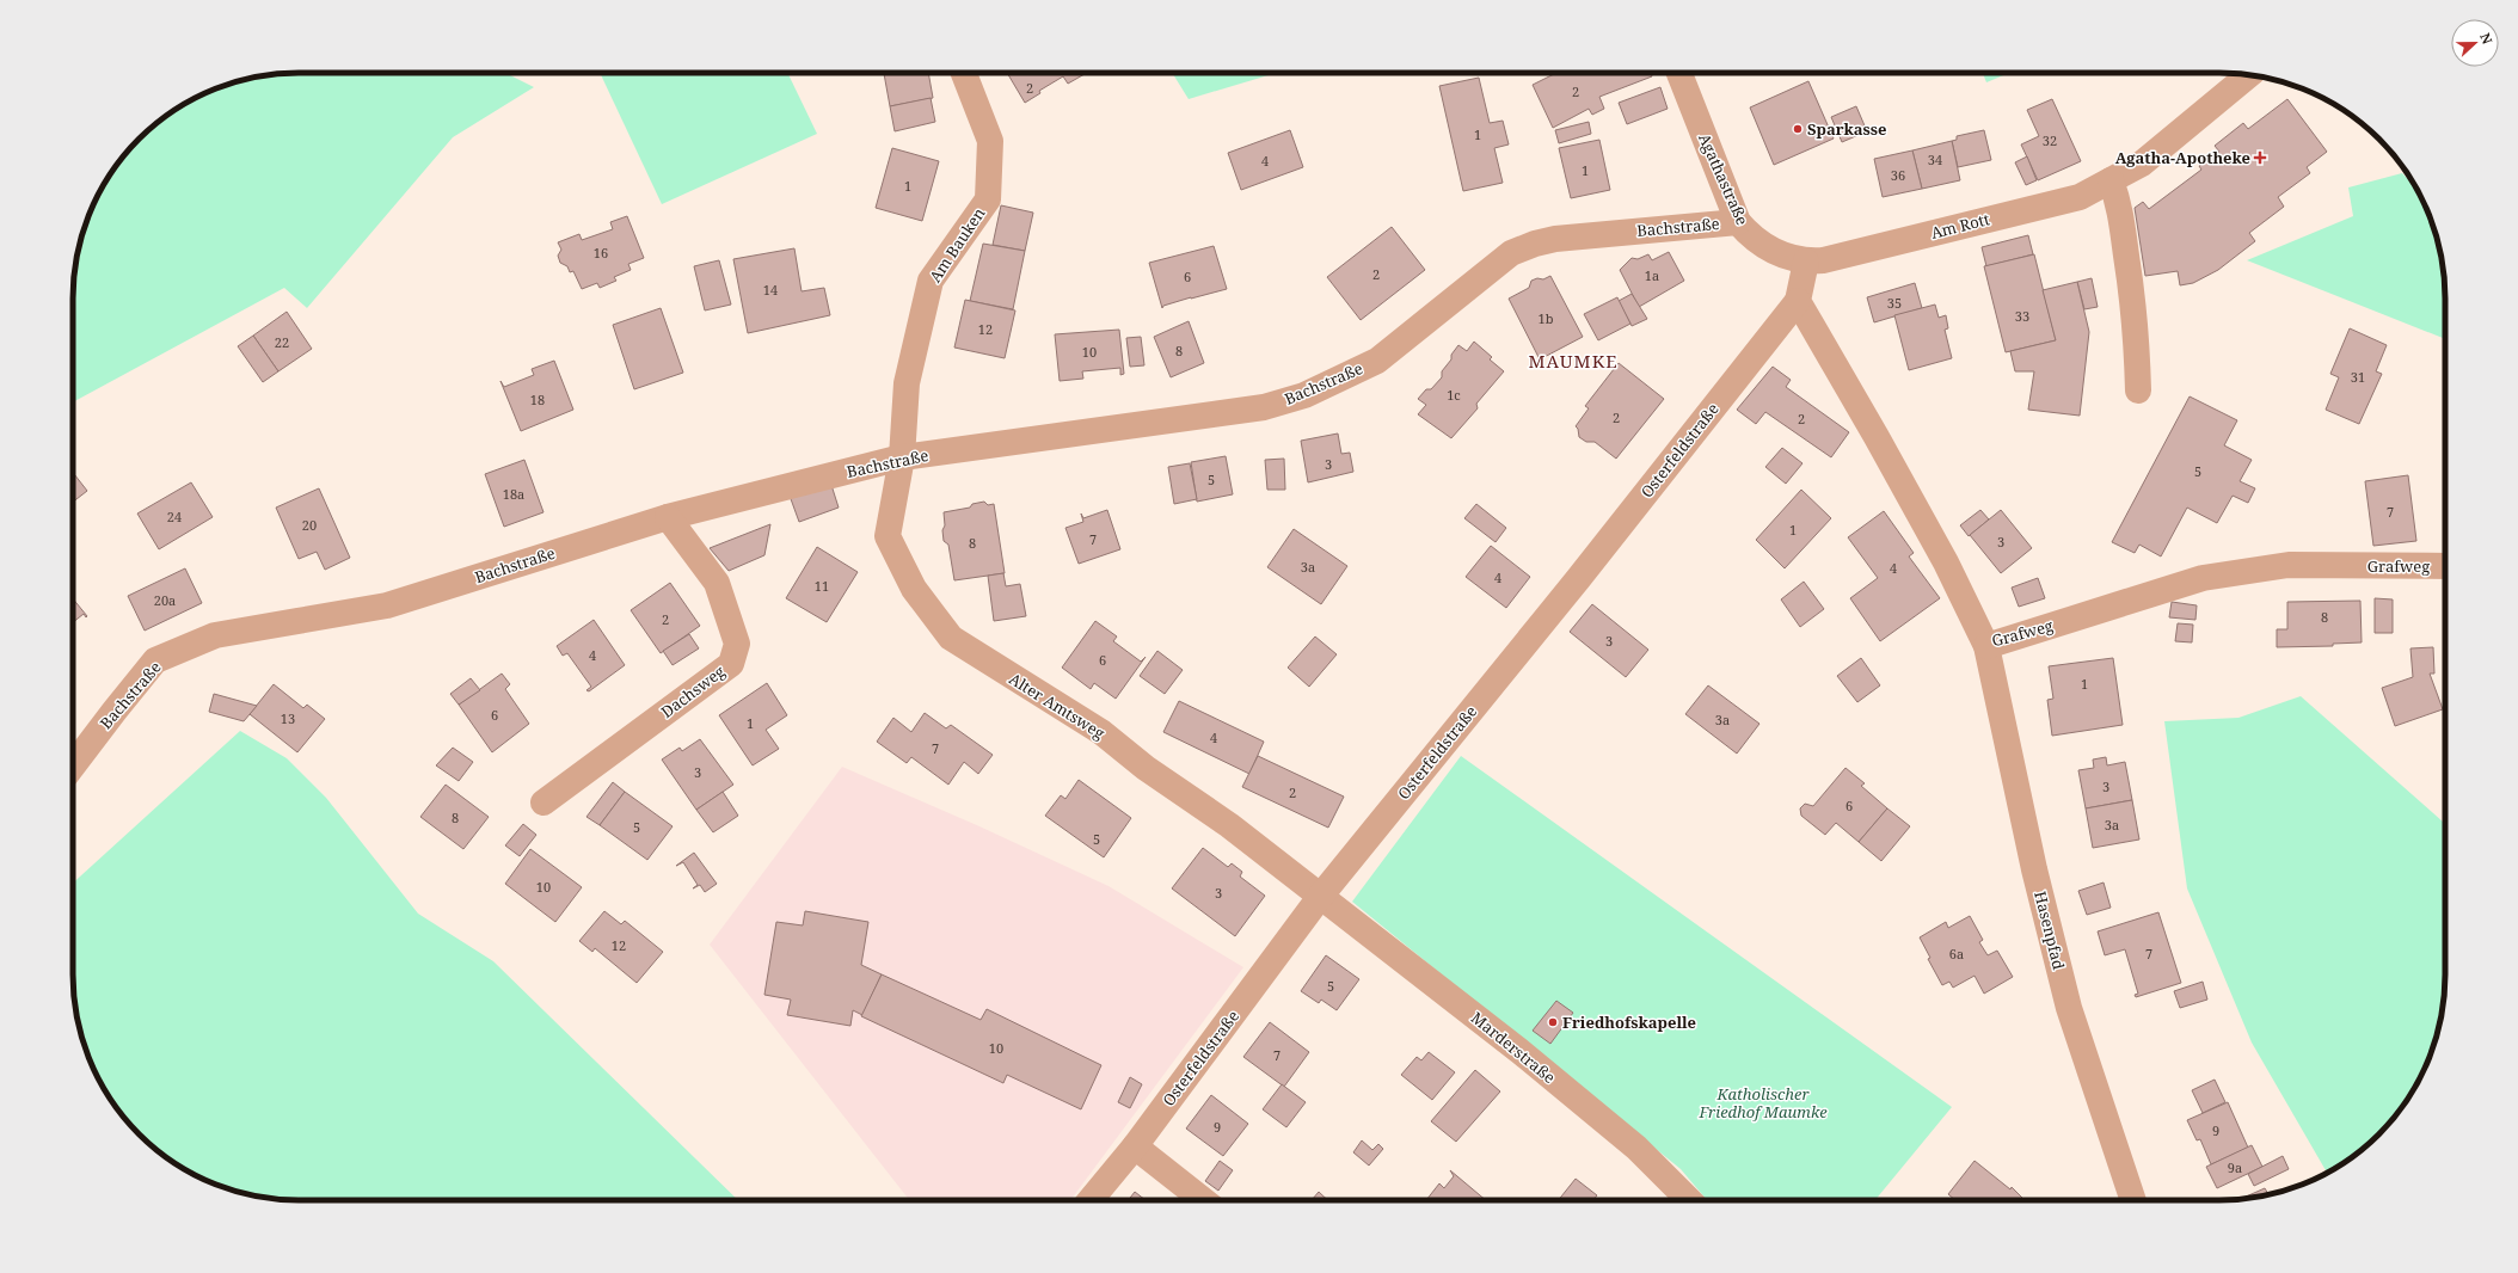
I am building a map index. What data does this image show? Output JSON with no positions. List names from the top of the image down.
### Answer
{
  "streets": {
    "street": [
      "Agathastraße",
      "Am Rott",
      "Bachstraße",
      "Am Bauken",
      "Osterfeldstraße",
      "Grafweg",
      "Dachsweg",
      "Alter Amtsweg",
      "Hasenpfad",
      "Marderstraße"
    ]
  },
  "crossings": [
    ["Agathastraße", "Am Rott"],
    ["Agathastraße", "Bachstraße"],
    ["Bachstraße", "Am Bauken"],
    ["Bachstraße", "Dachsweg"],
    ["Bachstraße", "Alter Amtsweg"],
    ["Am Bauken", "Alter Amtsweg"],
    ["Osterfeldstraße", "Grafweg"],
    ["Osterfeldstraße", "Alter Amtsweg"],
    ["Osterfeldstraße", "Marderstraße"],
    ["Grafweg", "Hasenpfad"],
    ["Alter Amtsweg", "Marderstraße"]
  ],
  "districts": ["MAUMKE"],
  "parks": ["Katholischer Friedhof Maumke"],
  "places": {
    "other": ["Sparkasse", "Friedhofskapelle"],
    "health": ["Agatha-Apotheke"]
  },
  "house_numbers": [
    "2",
    "2",
    "1",
    "32",
    "34",
    "4",
    "1",
    "36",
    "1",
    "16",
    "2",
    "1a",
    "6",
    "14",
    "35",
    "33",
    "1b",
    "12",
    "22",
    "8",
    "10",
    "31",
    "1c",
    "18",
    "2",
    "2",
    "3",
    "5",
    "5",
    "18a",
    "7",
    "24",
    "20",
    "1",
    "7",
    "3",
    "8",
    "3a",
    "4",
    "4",
    "11",
    "20a",
    "8",
    "2",
    "3",
    "4",
    "6",
    "1",
    "6",
    "13",
    "3a",
    "1",
    "4",
    "7",
    "3",
    "3",
    "2",
    "6",
    "8",
    "3a",
    "5",
    "5",
    "10",
    "3",
    "12",
    "6a",
    "7",
    "5",
    "10",
    "7",
    "9",
    "9",
    "9a"
  ],
  "north": "right"
}
